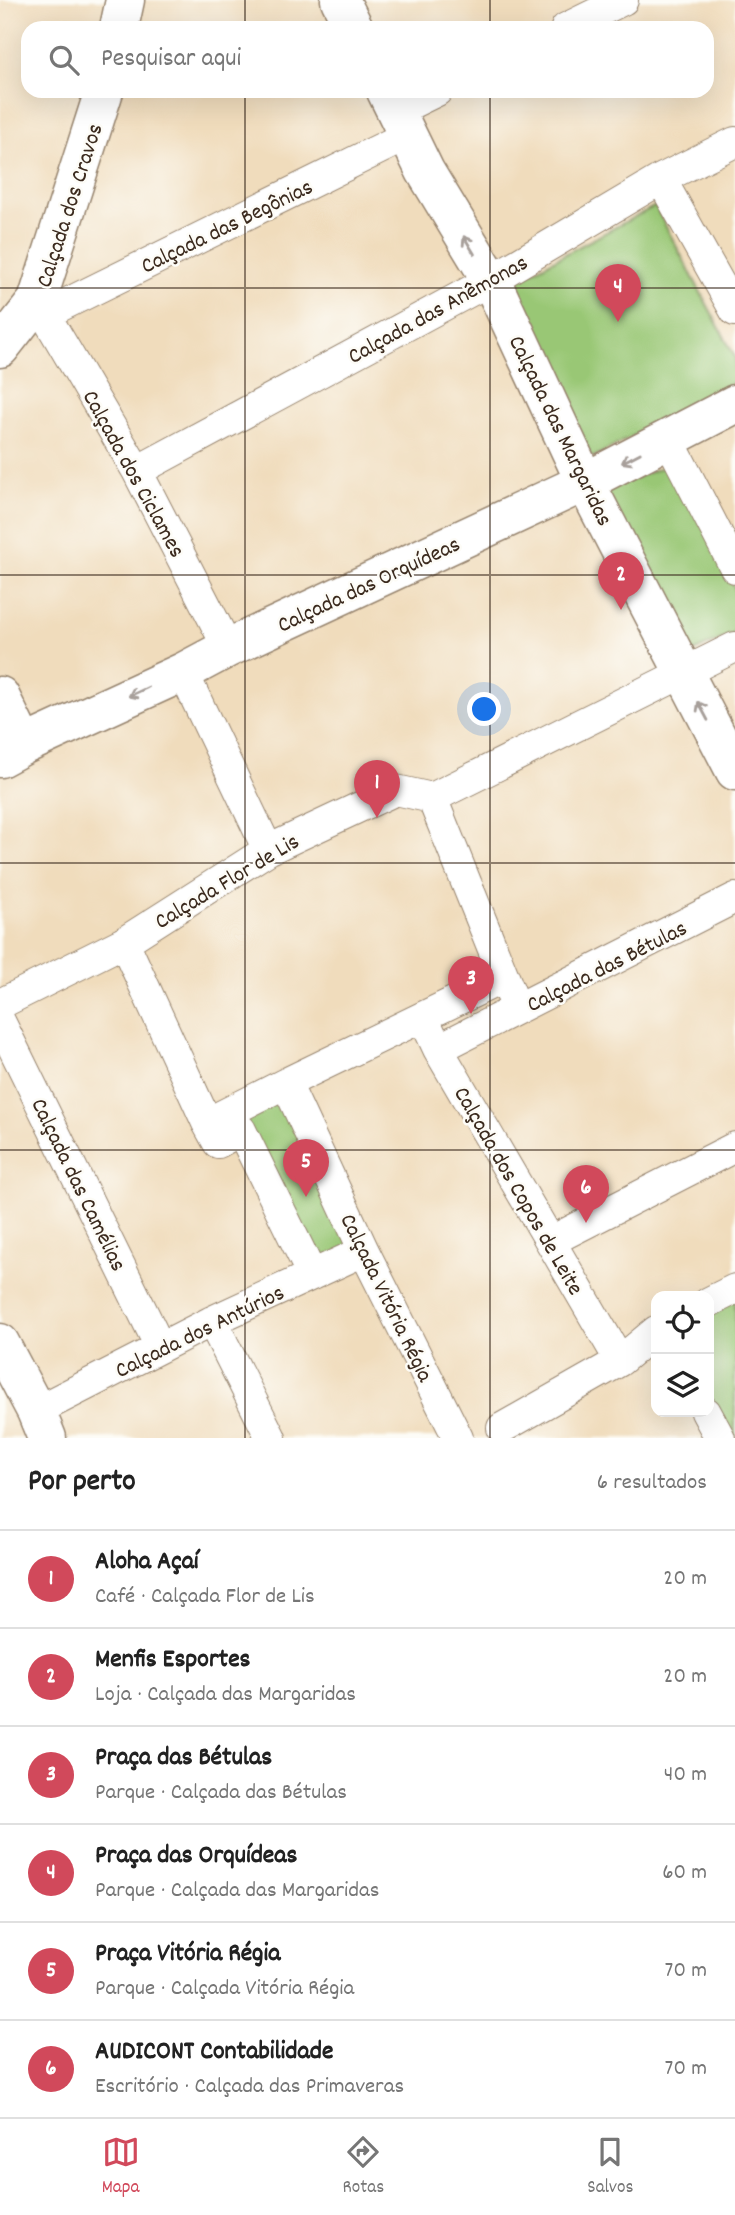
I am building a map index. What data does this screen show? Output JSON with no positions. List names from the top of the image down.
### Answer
{
  "streets": {
    "street": [
      "Calçada dos Cravos",
      "Calçada das Begônias",
      "Calçada das Anêmonas",
      "Calçada das Margaridas",
      "Calçada dos Ciclames",
      "Calçada das Orquídeas",
      "Calçada Flor de Lis",
      "Calçada das Bétulas",
      "Calçada das Camélias",
      "Calçada dos Copos de Leite",
      "Calçada Vitória Régia",
      "Calçada dos Antúrios"
    ]
  },
  "crossings": [
    ["Calçada dos Cravos", "Calçada das Begônias"],
    ["Calçada dos Cravos", "Calçada dos Ciclames"],
    ["Calçada das Begônias", "Calçada das Margaridas"],
    ["Calçada das Begônias", "Calçada dos Ciclames"],
    ["Calçada das Anêmonas", "Calçada das Margaridas"],
    ["Calçada das Anêmonas", "Calçada dos Ciclames"],
    ["Calçada das Margaridas", "Calçada das Orquídeas"],
    ["Calçada dos Ciclames", "Calçada das Orquídeas"],
    ["Calçada das Bétulas", "Calçada dos Copos de Leite"],
    ["Calçada das Bétulas", "Calçada Vitória Régia"],
    ["Calçada das Camélias", "Calçada dos Antúrios"],
    ["Calçada Vitória Régia", "Calçada dos Antúrios"]
  ],
  "one_way": ["Calçada das Orquídeas"],
  "page": {
    "search": "Pesquisar aqui",
    "pins": [
      "4",
      "2",
      "1",
      "3",
      "5",
      "6"
    ],
    "heading": ["Por perto", "6 resultados"],
    "list": [
      {
        "mark": "1",
        "name": "Aloha Açaí",
        "note": "Café · Calçada Flor de Lis",
        "value": "20 m"
      },
      {
        "mark": "2",
        "name": "Menfis Esportes",
        "note": "Loja · Calçada das Margaridas",
        "value": "20 m"
      },
      {
        "mark": "3",
        "name": "Praça das Bétulas",
        "note": "Parque · Calçada das Bétulas",
        "value": "40 m"
      },
      {
        "mark": "4",
        "name": "Praça das Orquídeas",
        "note": "Parque · Calçada das Margaridas",
        "value": "60 m"
      },
      {
        "mark": "5",
        "name": "Praça Vitória Régia",
        "note": "Parque · Calçada Vitória Régia",
        "value": "70 m"
      },
      {
        "mark": "6",
        "name": "AUDICONT Contabilidade",
        "note": "Escritório · Calçada das Primaveras",
        "value": "70 m"
      }
    ],
    "nav": ["Mapa", "Rotas", "Salvos"]
  }
}
